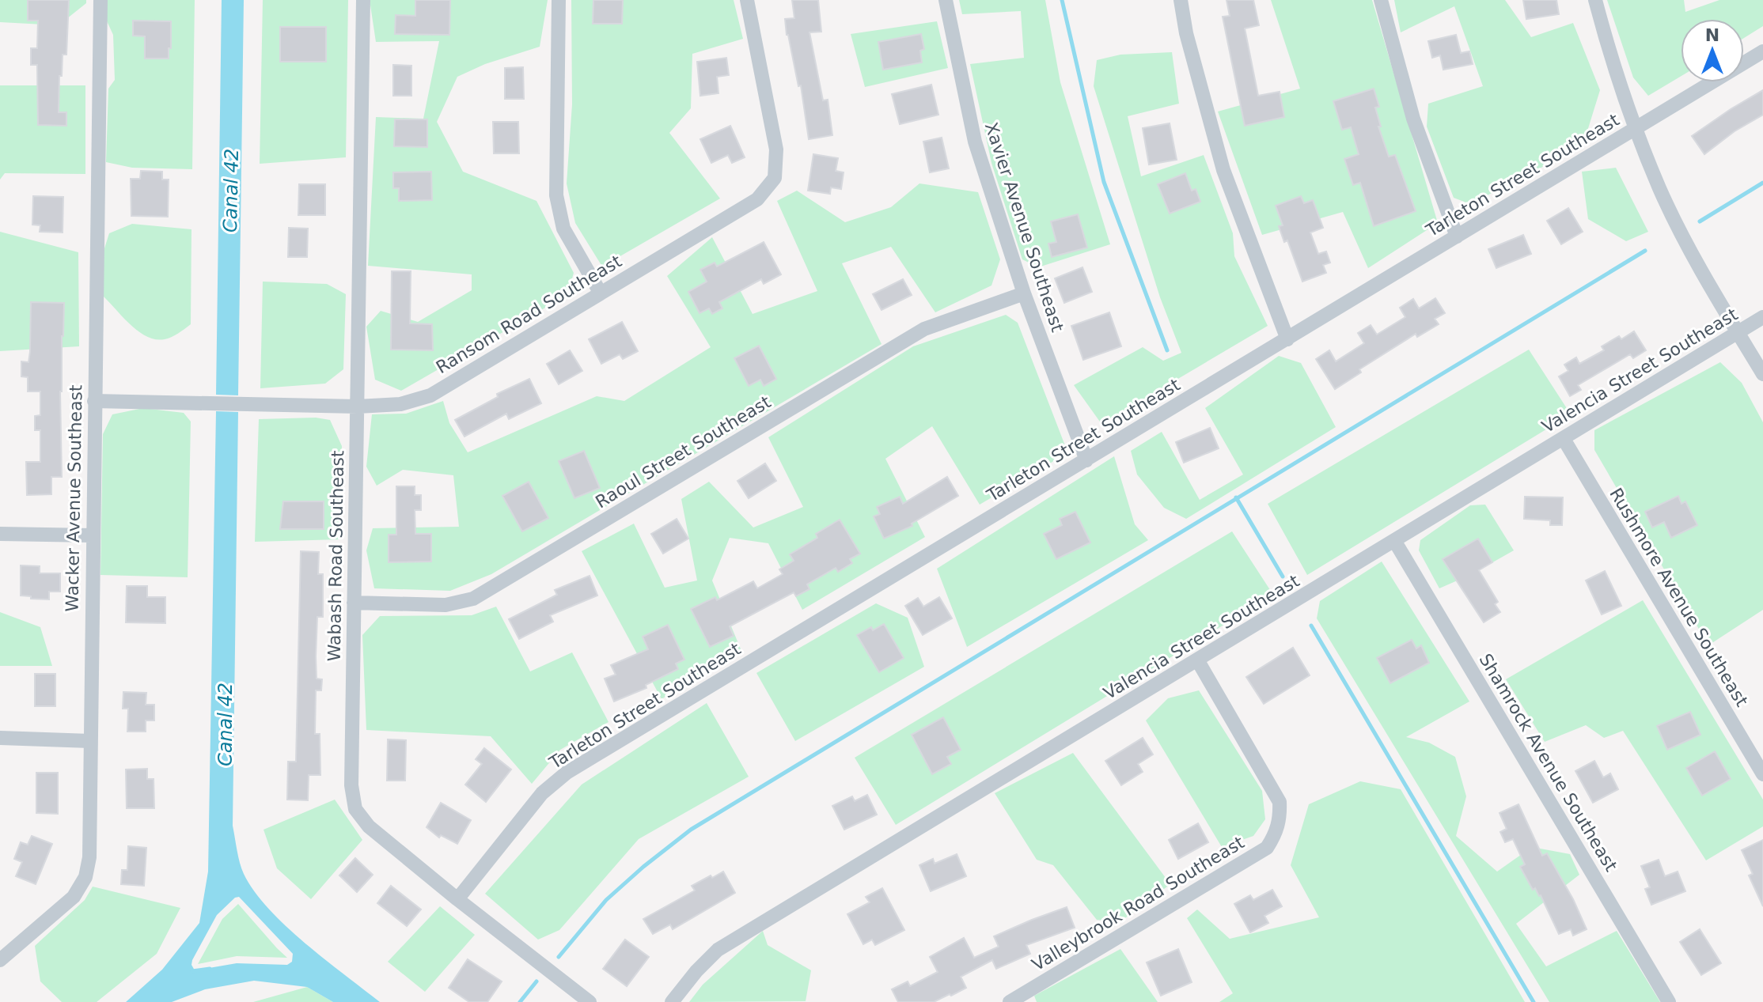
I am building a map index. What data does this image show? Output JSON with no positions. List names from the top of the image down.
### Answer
{
  "streets": {
    "street": [
      "Tarleton Street Southeast",
      "Xavier Avenue Southeast",
      "Ransom Road Southeast",
      "Valencia Street Southeast",
      "Raoul Street Southeast",
      "Wacker Avenue Southeast",
      "Wabash Road Southeast",
      "Rushmore Avenue Southeast",
      "Shamrock Avenue Southeast",
      "Valleybrook Road Southeast"
    ]
  },
  "crossings": [
    ["Tarleton Street Southeast", "Xavier Avenue Southeast"],
    ["Tarleton Street Southeast", "Wabash Road Southeast"],
    ["Xavier Avenue Southeast", "Raoul Street Southeast"],
    ["Ransom Road Southeast", "Wacker Avenue Southeast"],
    ["Ransom Road Southeast", "Wabash Road Southeast"],
    ["Valencia Street Southeast", "Rushmore Avenue Southeast"],
    ["Valencia Street Southeast", "Shamrock Avenue Southeast"],
    ["Valencia Street Southeast", "Valleybrook Road Southeast"],
    ["Raoul Street Southeast", "Wabash Road Southeast"]
  ],
  "water": ["Canal 42"],
  "north": "top"
}
